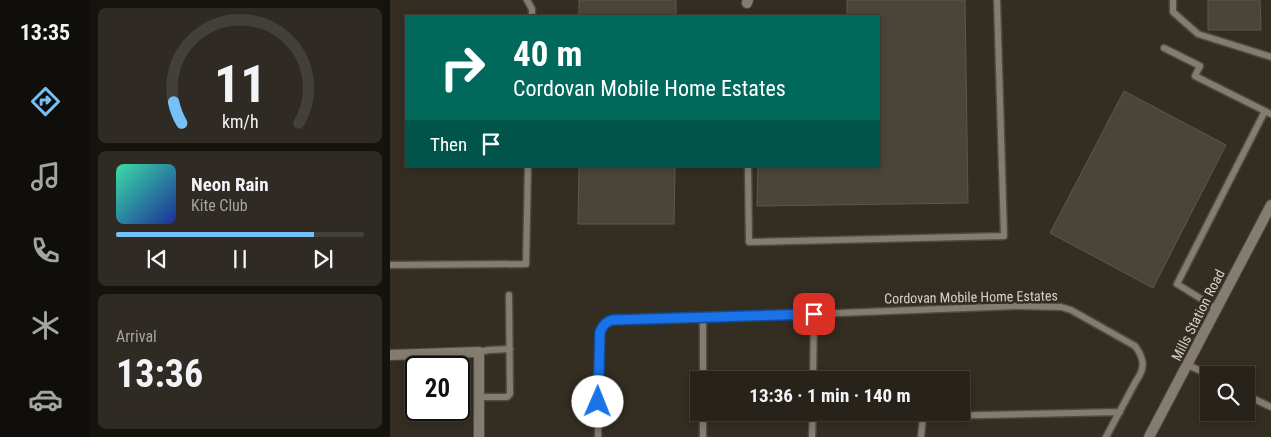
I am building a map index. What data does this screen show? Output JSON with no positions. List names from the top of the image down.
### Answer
{
  "streets": {
    "street": ["Mills Station Road"],
    "lane": ["Cordovan Mobile Home Estates"]
  },
  "page": {
    "tabs": "13:35",
    "turn": ["40 m", "Cordovan Mobile Home Estates"],
    "then": "Then",
    "song": ["Neon Rain", "Kite Club"],
    "tile": ["Arrival", "13:36"],
    "limit": "20",
    "trip": "13:36 · 1 min · 140 m",
    "gauge": ["11", "km/h"]
  }
}
